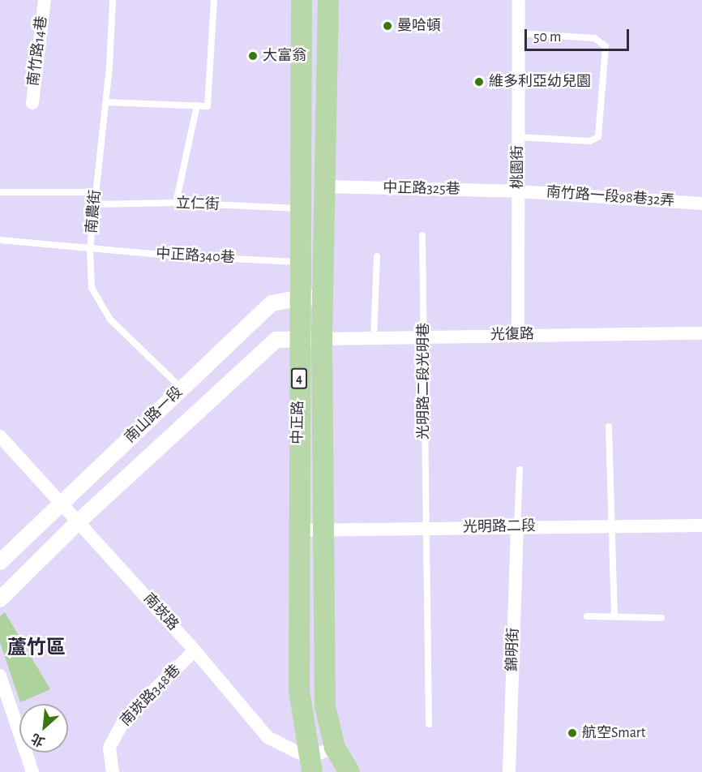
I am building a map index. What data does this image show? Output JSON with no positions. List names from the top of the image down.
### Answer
{
  "streets": {
    "main road": ["4", "中正路"],
    "street": [
      "南竹路14巷",
      "桃園街",
      "中正路325巷",
      "南竹路一段98巷32弄",
      "光復路",
      "南山路一段",
      "光明路二段",
      "南崁路",
      "錦明街",
      "南崁路348巷"
    ],
    "lane": [
      "立仁街",
      "南農街",
      "中正路340巷",
      "光明路二段光明巷"
    ]
  },
  "crossings": [
    ["桃園街", "中正路325巷"],
    ["桃園街", "南竹路一段98巷32弄"],
    ["桃園街", "光復路"],
    ["中正路325巷", "南竹路一段98巷32弄"],
    ["中正路325巷", "中正路"],
    ["立仁街", "南農街"],
    ["立仁街", "中正路"],
    ["南農街", "中正路340巷"],
    ["南農街", "南山路一段"],
    ["中正路340巷", "中正路"],
    ["光復路", "光明路二段光明巷"],
    ["光復路", "南山路一段"],
    ["光復路", "中正路"],
    ["4", "中正路"],
    ["光明路二段光明巷", "光明路二段"],
    ["南山路一段", "中正路"],
    ["南山路一段", "南崁路"],
    ["中正路", "光明路二段"],
    ["中正路", "南崁路"],
    ["光明路二段", "錦明街"],
    ["南崁路", "南崁路348巷"]
  ],
  "districts": ["蘆竹區"],
  "places": [
    "曼哈頓",
    "大富翁",
    "維多利亞幼兒園",
    "航空Smart"
  ],
  "scale_bar": "50 m",
  "north": "bottom left"
}
